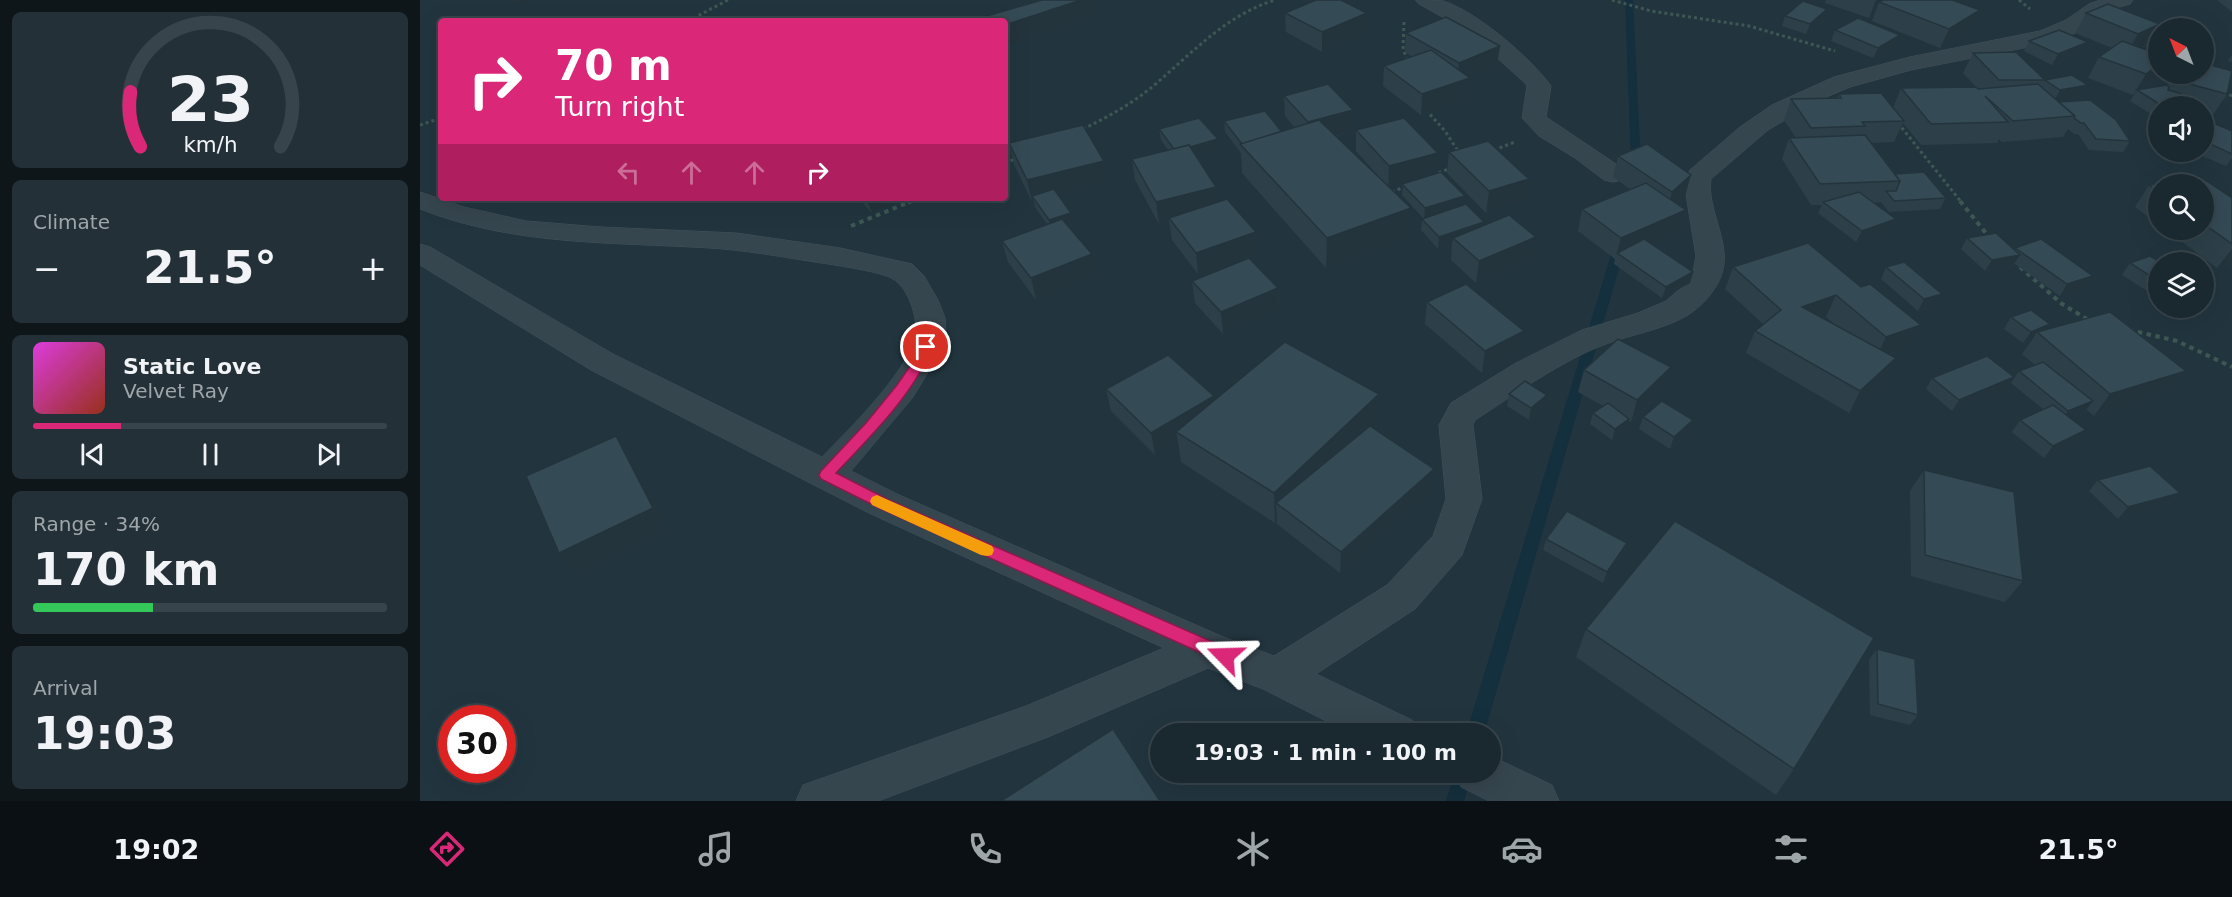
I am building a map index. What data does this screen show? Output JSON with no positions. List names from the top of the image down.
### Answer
{
  "north": "top left",
  "page": {
    "turn": ["70 m", "Turn right"],
    "tile": [
      "Climate",
      ["Range · 34%", "170 km"],
      ["Arrival", "19:03"]
    ],
    "heat": ["−", "21.5°", "+"],
    "song": ["Static Love", "Velvet Ray"],
    "limit": "30",
    "trip": "19:03 · 1 min · 100 m",
    "tabs": ["19:02", "21.5°"],
    "gauge": ["23", "km/h"]
  }
}
